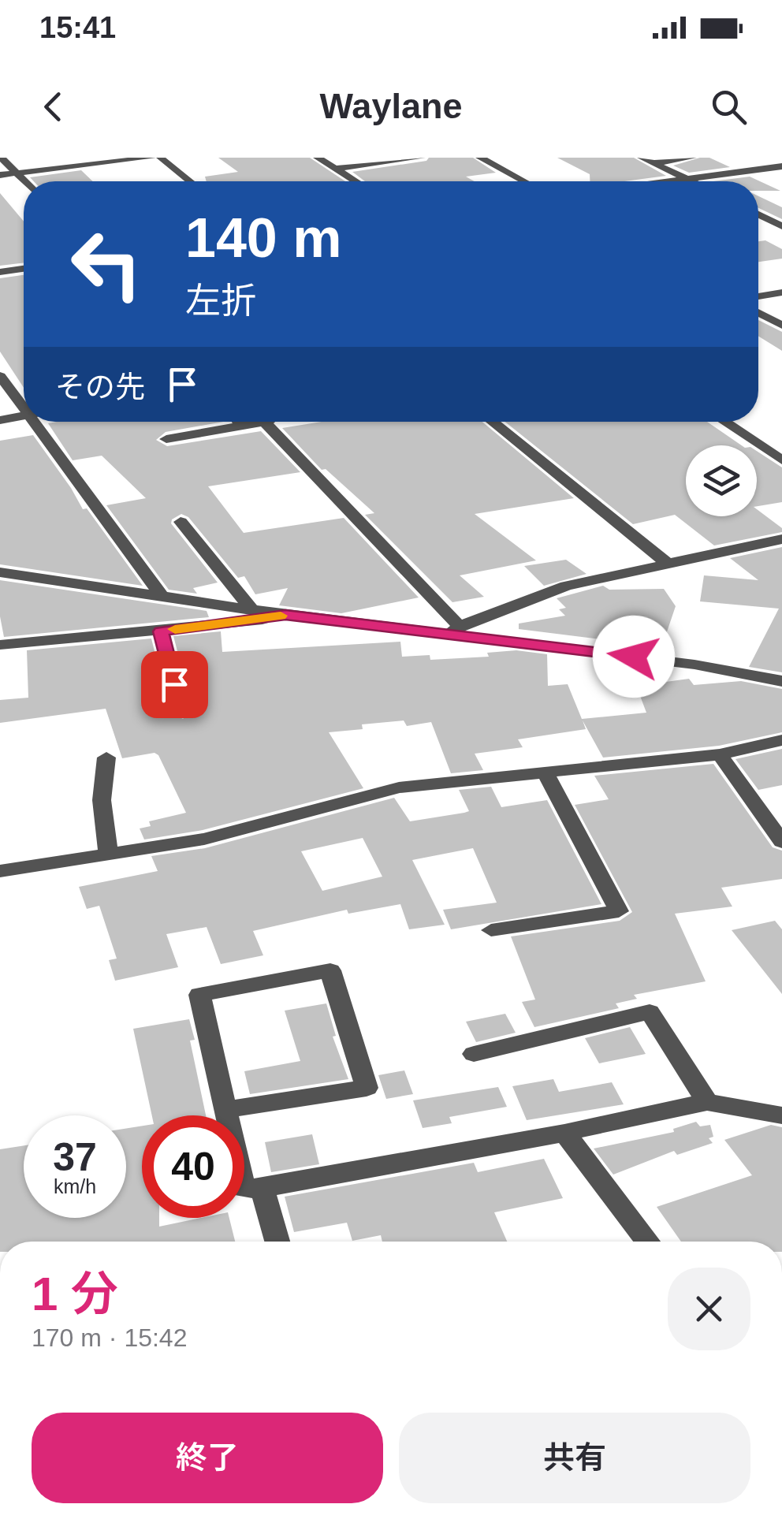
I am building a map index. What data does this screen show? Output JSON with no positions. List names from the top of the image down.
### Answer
{
  "page": {
    "status": "15:41",
    "header": "Waylane",
    "turn": ["140 m", "左折"],
    "then": "その先",
    "speed": "37 km/h",
    "limit": "40",
    "heading": ["1 分", "170 m · 15:42"],
    "buttons": ["終了", "共有"]
  }
}
